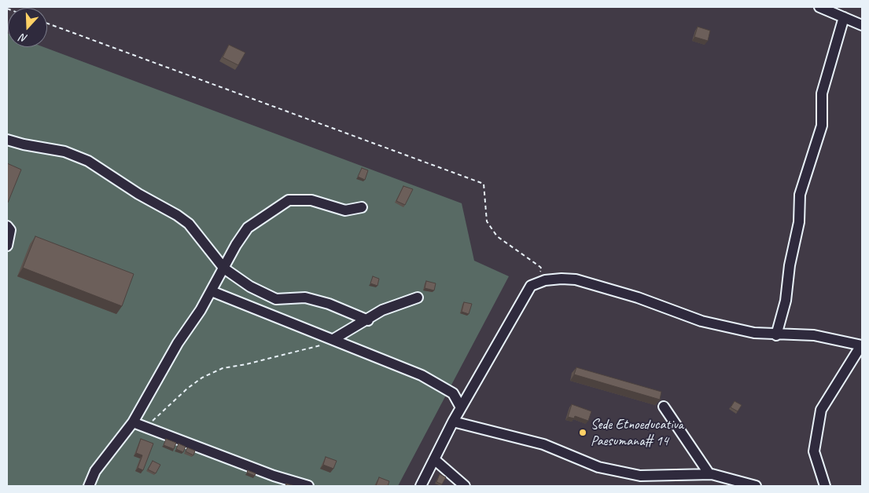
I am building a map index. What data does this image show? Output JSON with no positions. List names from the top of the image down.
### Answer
{
  "places": ["Sede Etnoeducativa Paesumana# 14"],
  "north": "bottom"
}
